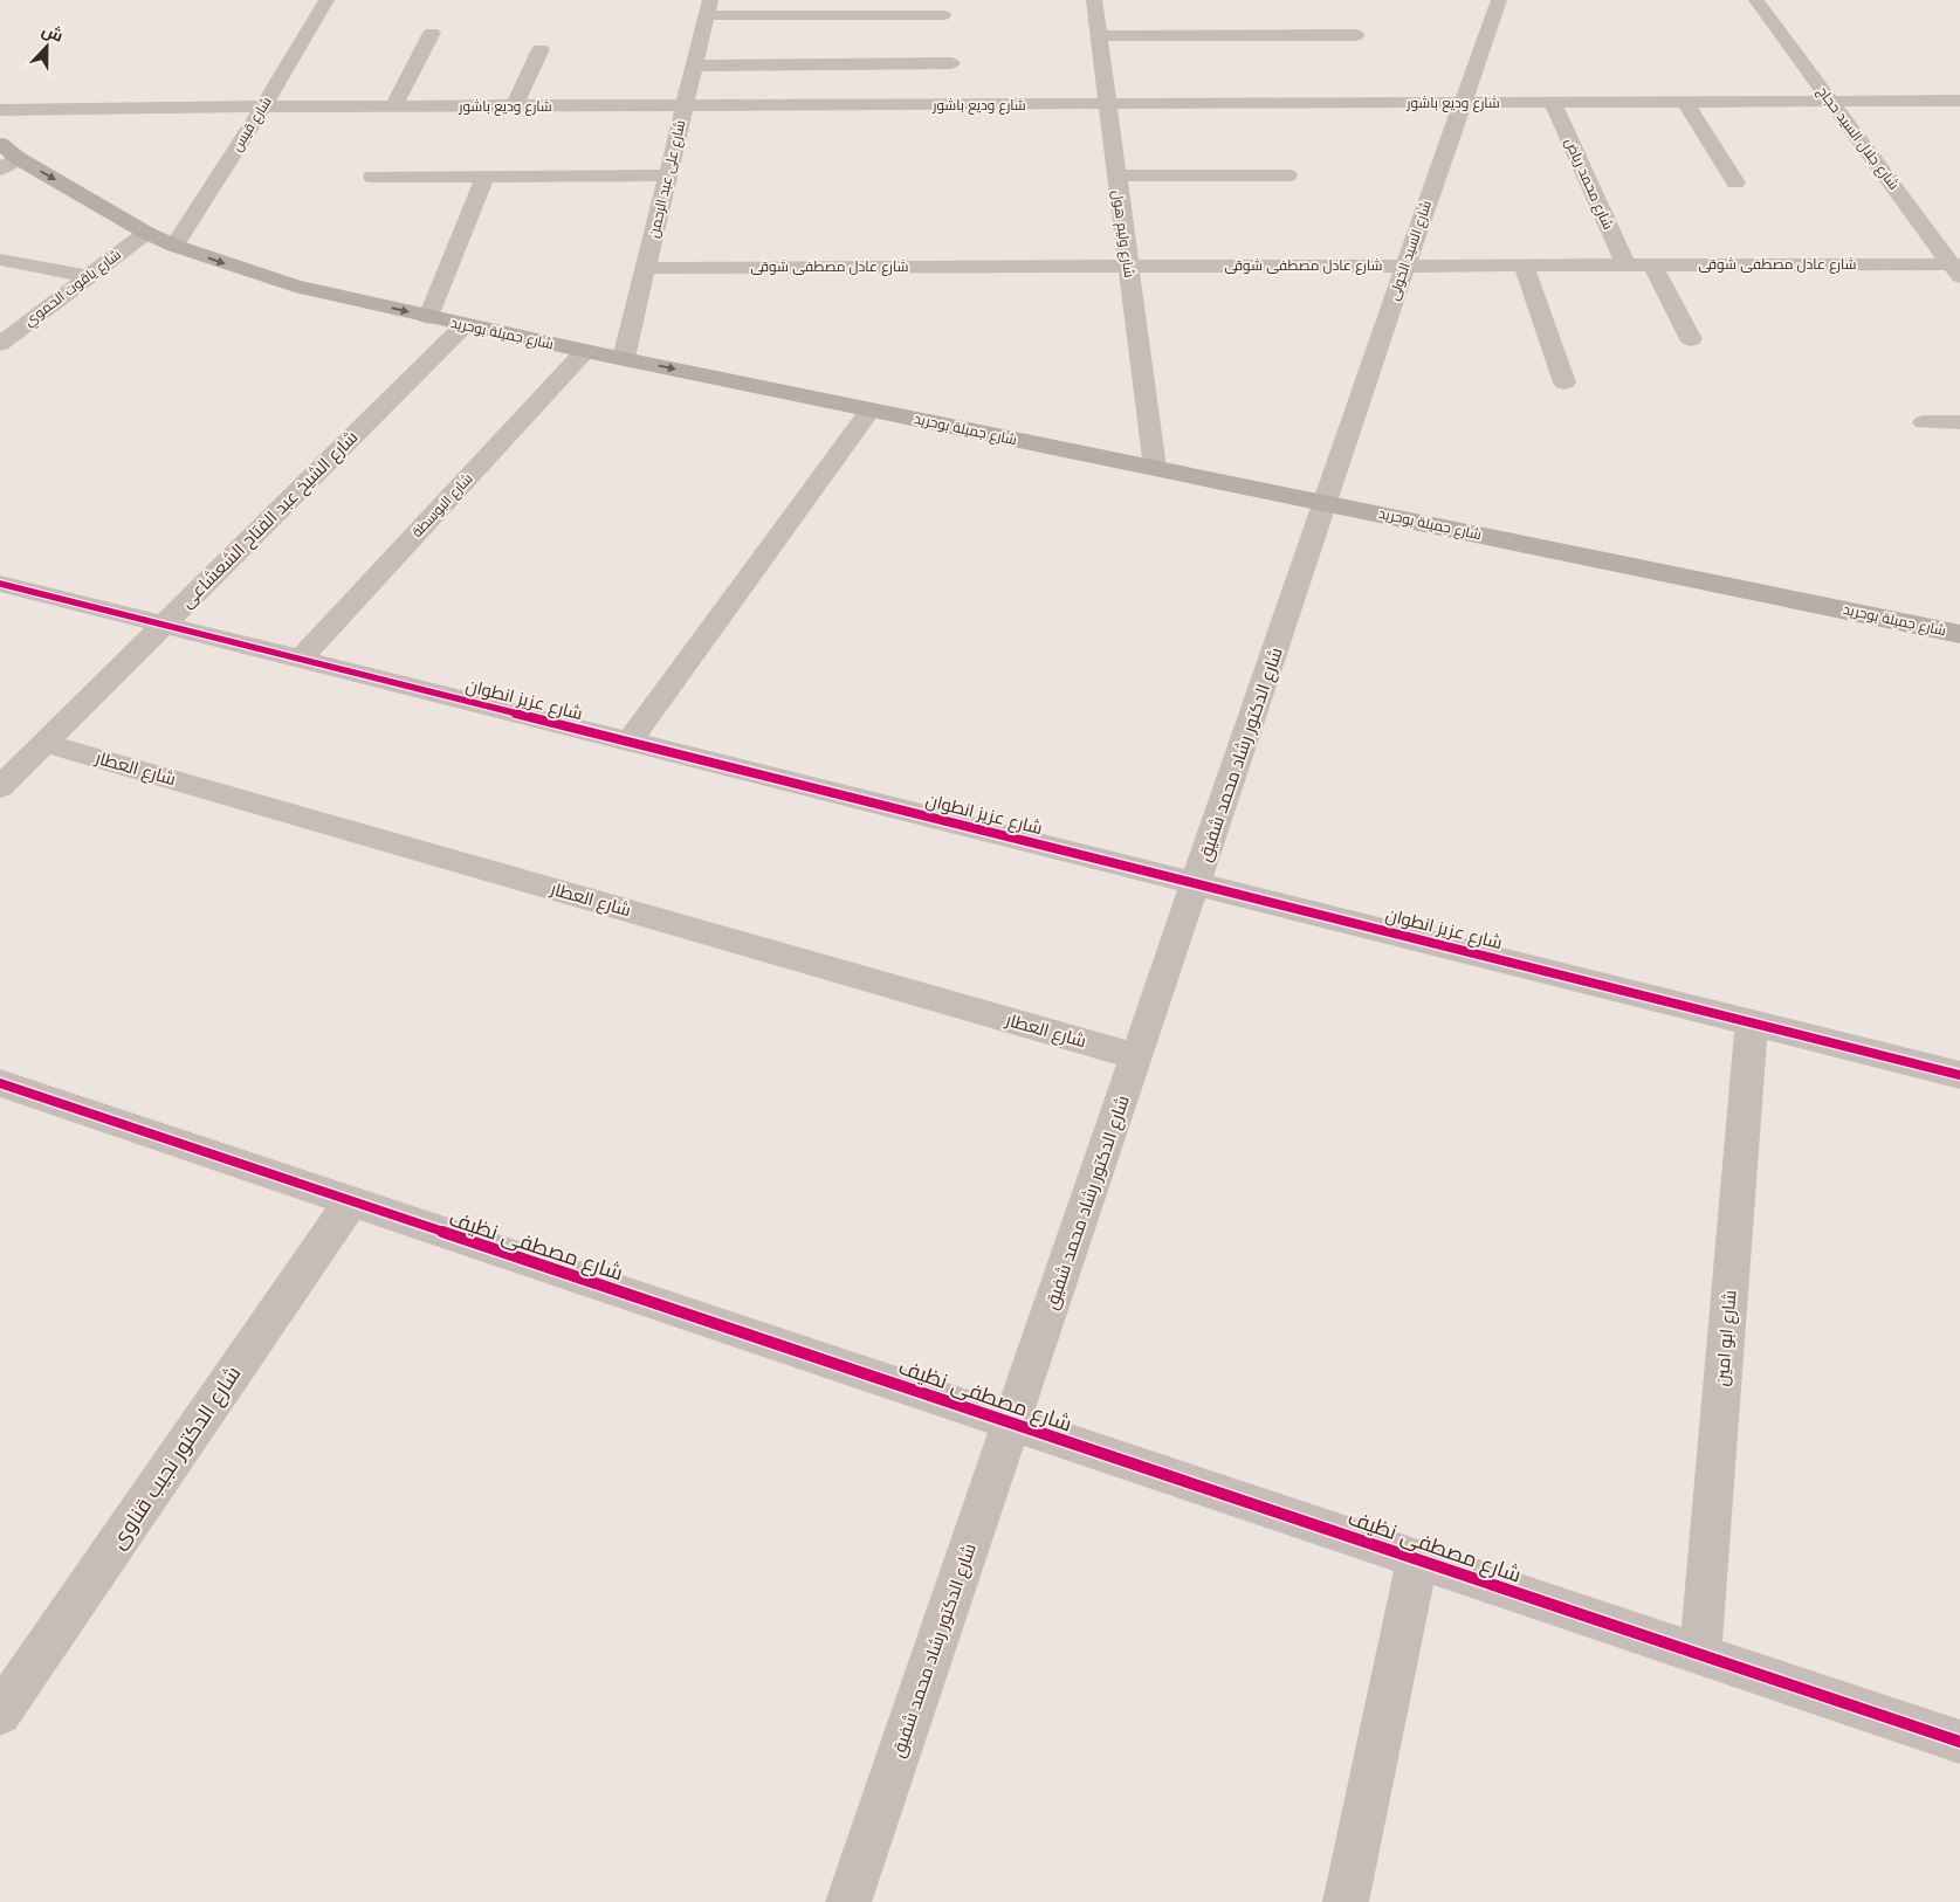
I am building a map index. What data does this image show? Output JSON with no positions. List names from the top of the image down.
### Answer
{
  "streets": {
    "main road": ["شارع جميلة بوحريد"],
    "street": [
      "شارع وديع باشور",
      "شارع قيس",
      "شارع جلال السيد حجاج",
      "شارع على عبد الرحمن",
      "شارع محمد رياض",
      "شارع وليم هول",
      "شارع السيد الخولى",
      "شارع عادل مصطفى شوقى",
      "شارع ياقوت الحموي",
      "شارع البوسطة",
      "شارع الشيخ عبد الفتاح الشعشاعى",
      "شارع عزيز انطوان",
      "شارع الدكتور رشاد محمد شفيق",
      "شارع العطار",
      "شارع مصطفى نظيف",
      "شارع ابو امين",
      "شارع الدكتور نجيب قناوى"
    ]
  },
  "crossings": [
    ["شارع وديع باشور", "شارع قيس"],
    ["شارع وديع باشور", "شارع جلال السيد حجاج"],
    ["شارع وديع باشور", "شارع على عبد الرحمن"],
    ["شارع وديع باشور", "شارع محمد رياض"],
    ["شارع وديع باشور", "شارع وليم هول"],
    ["شارع وديع باشور", "شارع السيد الخولى"],
    ["شارع قيس", "شارع جميلة بوحريد"],
    ["شارع جلال السيد حجاج", "شارع عادل مصطفى شوقى"],
    ["شارع على عبد الرحمن", "شارع عادل مصطفى شوقى"],
    ["شارع على عبد الرحمن", "شارع جميلة بوحريد"],
    ["شارع محمد رياض", "شارع عادل مصطفى شوقى"],
    ["شارع وليم هول", "شارع عادل مصطفى شوقى"],
    ["شارع وليم هول", "شارع جميلة بوحريد"],
    ["شارع السيد الخولى", "شارع عادل مصطفى شوقى"],
    ["شارع السيد الخولى", "شارع جميلة بوحريد"],
    ["شارع السيد الخولى", "شارع الدكتور رشاد محمد شفيق"],
    ["شارع ياقوت الحموي", "شارع جميلة بوحريد"],
    ["شارع جميلة بوحريد", "شارع البوسطة"],
    ["شارع جميلة بوحريد", "شارع الشيخ عبد الفتاح الشعشاعى"],
    ["شارع جميلة بوحريد", "شارع الدكتور رشاد محمد شفيق"],
    ["شارع البوسطة", "شارع عزيز انطوان"],
    ["شارع الشيخ عبد الفتاح الشعشاعى", "شارع عزيز انطوان"],
    ["شارع الشيخ عبد الفتاح الشعشاعى", "شارع العطار"],
    ["شارع عزيز انطوان", "شارع الدكتور رشاد محمد شفيق"],
    ["شارع عزيز انطوان", "شارع ابو امين"],
    ["شارع الدكتور رشاد محمد شفيق", "شارع العطار"],
    ["شارع الدكتور رشاد محمد شفيق", "شارع مصطفى نظيف"],
    ["شارع مصطفى نظيف", "شارع ابو امين"],
    ["شارع مصطفى نظيف", "شارع الدكتور نجيب قناوى"]
  ],
  "north": "top"
}
